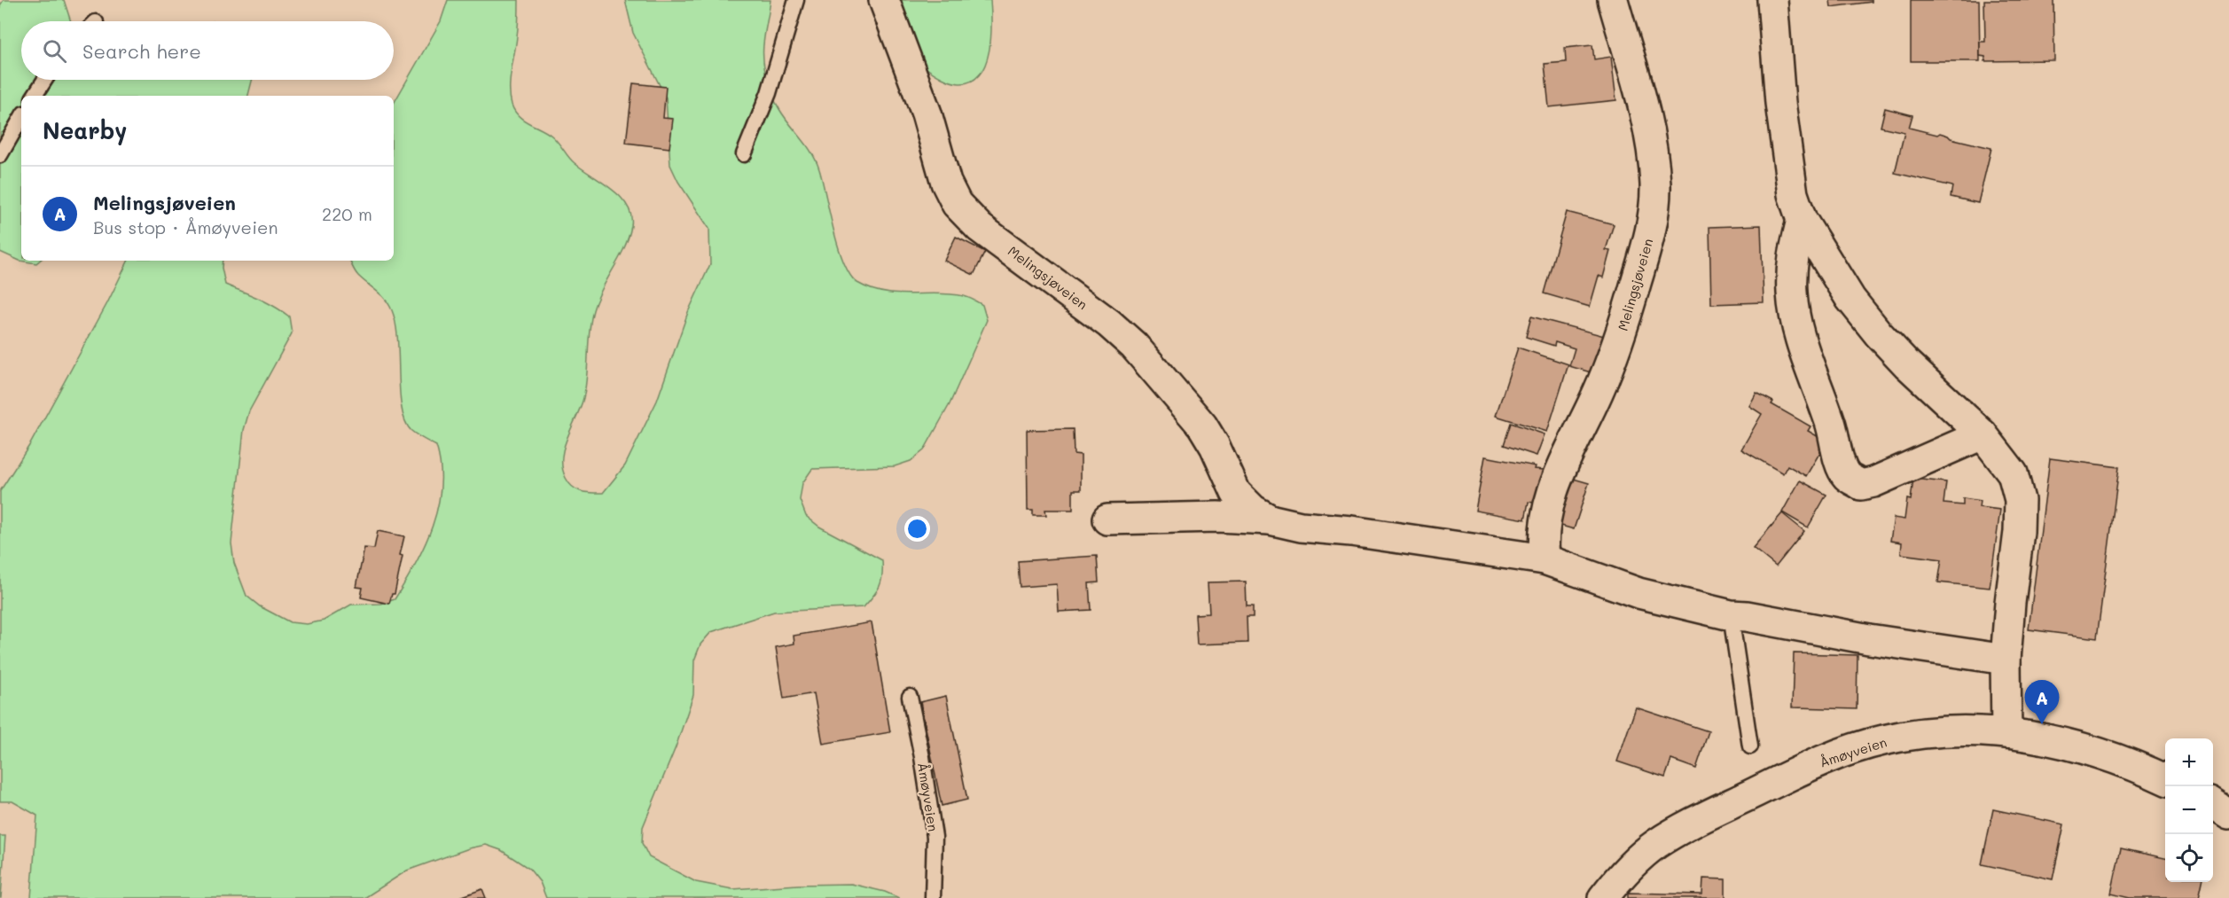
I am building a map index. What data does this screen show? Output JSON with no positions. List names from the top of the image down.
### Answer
{
  "streets": {
    "street": ["Melingsjøveien", "Åmøyveien"]
  },
  "page": {
    "search": "Search here",
    "heading": "Nearby",
    "list": [
      {
        "mark": "A",
        "name": "Melingsjøveien",
        "note": "Bus stop · Åmøyveien",
        "value": "220 m"
      }
    ],
    "pins": "A",
    "map_buttons": ["+", "−"]
  }
}
